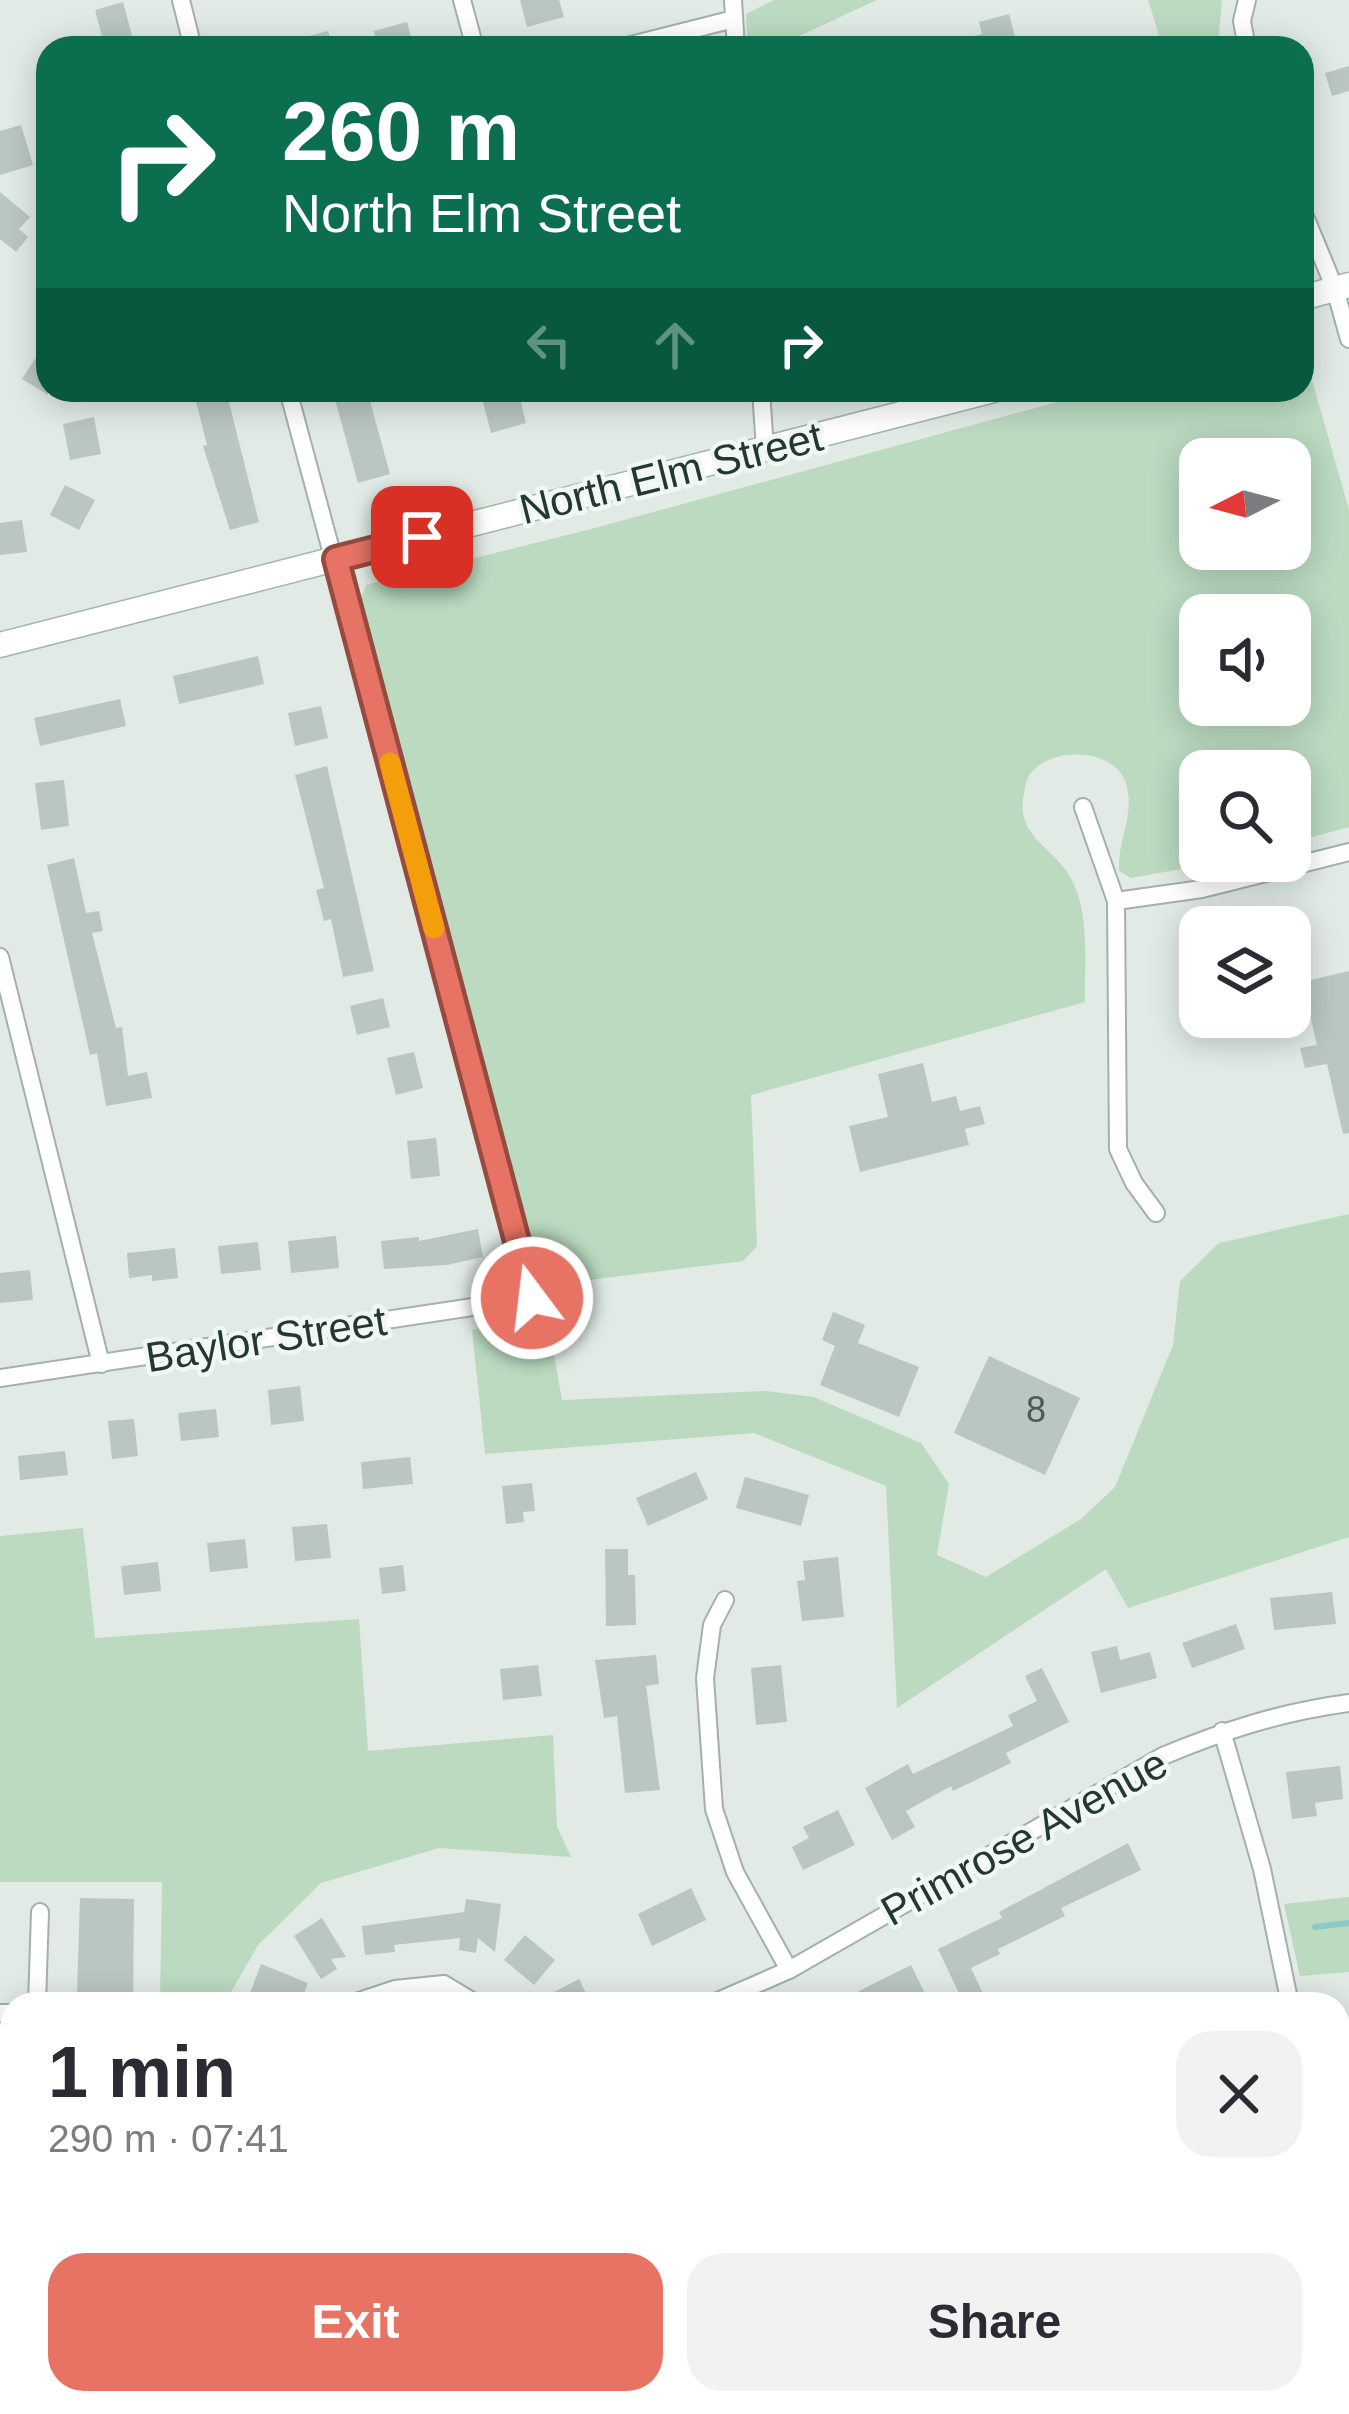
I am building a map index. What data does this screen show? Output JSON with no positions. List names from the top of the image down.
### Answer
{
  "streets": {
    "main road": ["North Elm Street"],
    "street": ["Baylor Street", "Primrose Avenue"]
  },
  "crossings": [
    ["North Elm Street", "Baylor Street"]
  ],
  "house_numbers": ["8"],
  "north": "left",
  "page": {
    "turn": ["260 m", "North Elm Street"],
    "heading": ["1 min", "290 m · 07:41"],
    "buttons": ["Exit", "Share"]
  }
}
